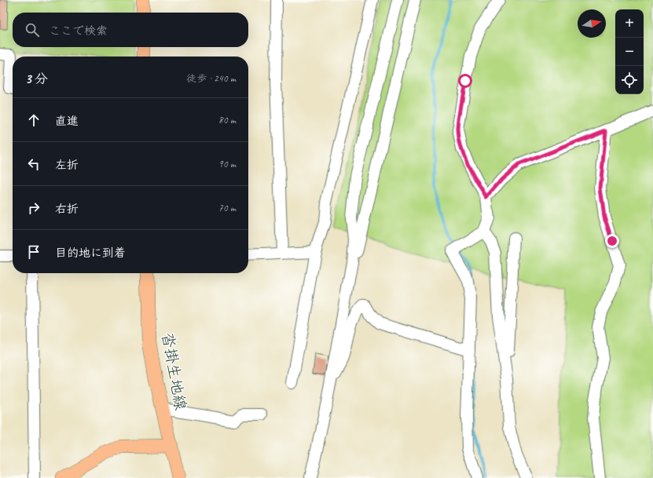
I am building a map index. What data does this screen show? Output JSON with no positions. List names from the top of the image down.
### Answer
{
  "streets": {
    "main road": ["沓掛生地線"]
  },
  "north": "right",
  "page": {
    "map_buttons": ["+", "−"],
    "search": "ここで検索",
    "heading": ["3 分", "徒歩 · 240 m"],
    "list": [
      ["直進", "80 m"],
      ["左折", "90 m"],
      ["右折", "70 m"],
      "目的地に到着"
    ]
  }
}
